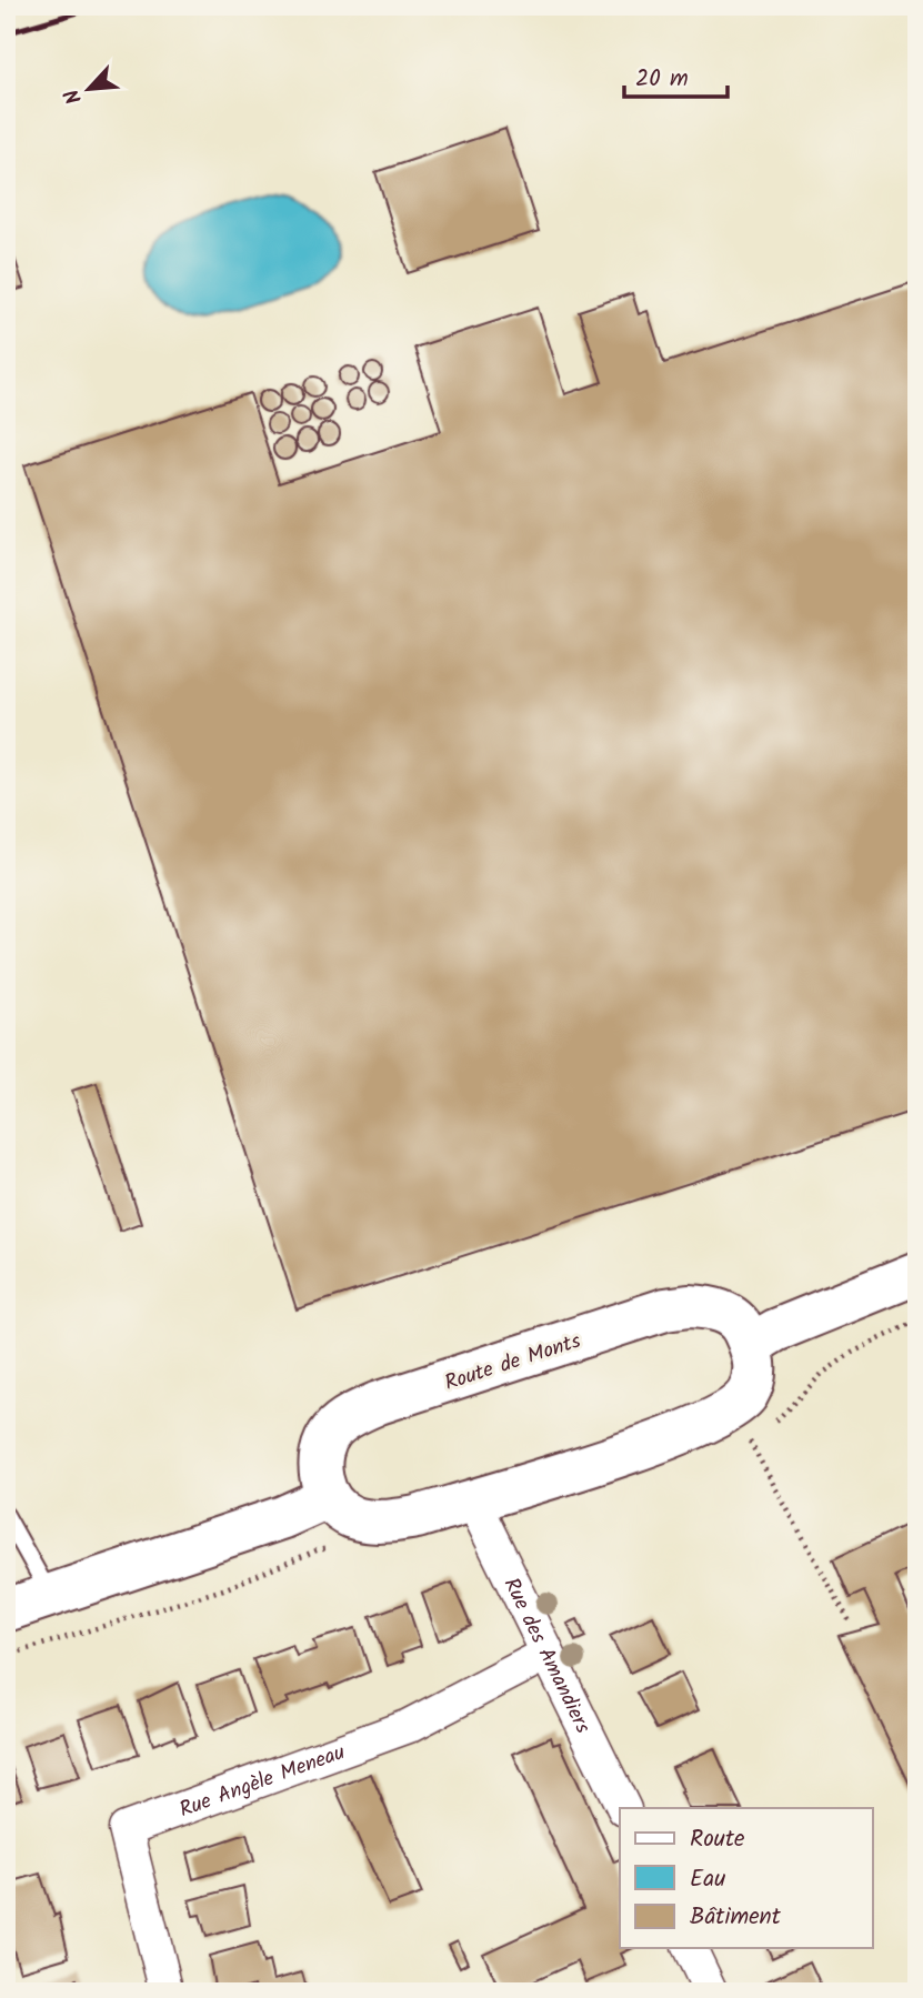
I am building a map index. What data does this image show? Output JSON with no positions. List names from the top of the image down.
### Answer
{
  "streets": {
    "main road": ["Route de Monts"],
    "street": ["Rue des Amandiers", "Rue Angèle Meneau"]
  },
  "crossings": [
    ["Rue des Amandiers", "Rue Angèle Meneau"]
  ],
  "legend": ["Route", "Eau", "Bâtiment"],
  "scale_bar": "20 m",
  "north": "bottom left"
}
